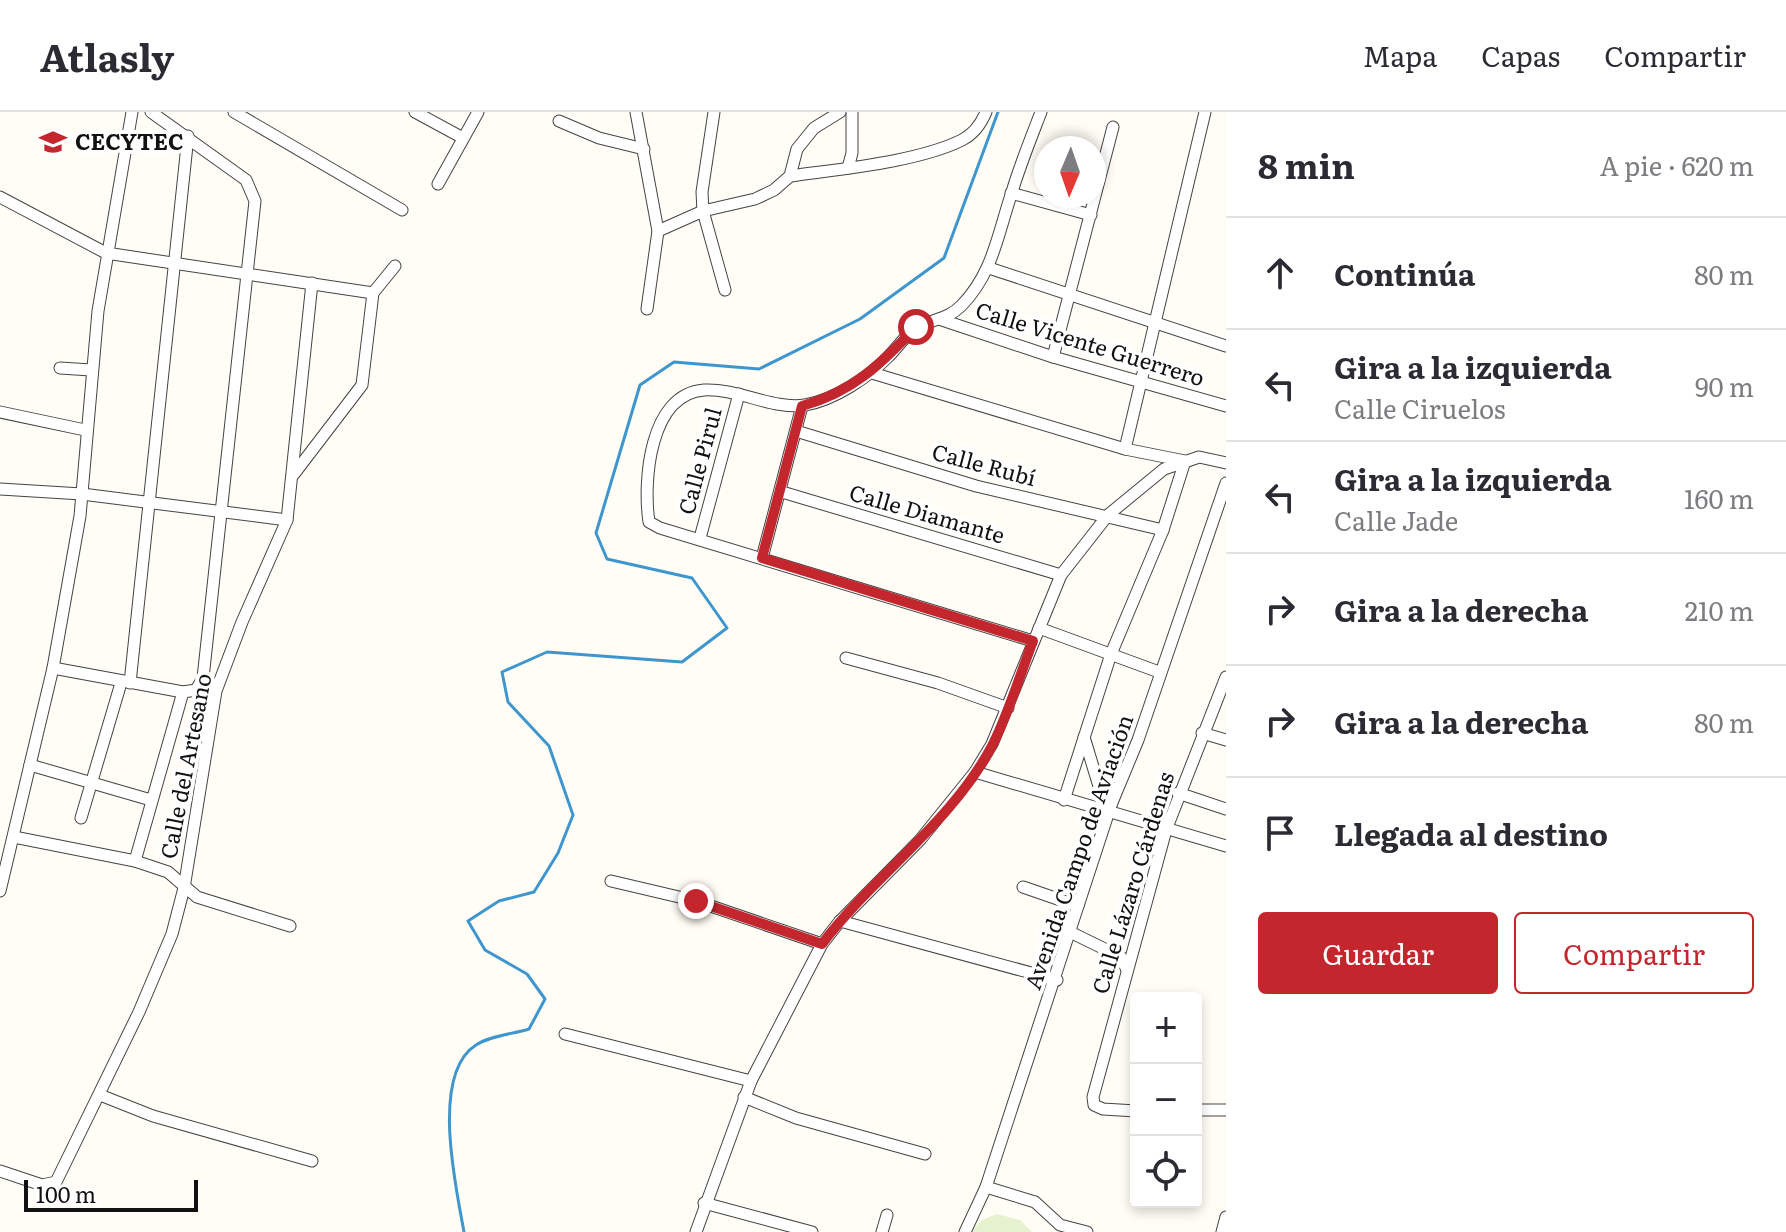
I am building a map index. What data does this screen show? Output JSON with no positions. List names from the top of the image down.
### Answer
{
  "streets": {
    "street": [
      "Calle Vicente Guerrero",
      "Calle Pirul",
      "Calle Rubí",
      "Calle Diamante",
      "Calle del Artesano",
      "Avenida Campo de Aviación",
      "Calle Lázaro Cárdenas"
    ]
  },
  "places": {
    "school or university": ["CECYTEC"]
  },
  "scale_bar": "100 m",
  "north": "bottom",
  "page": {
    "header": "Atlasly",
    "nav": ["Mapa", "Capas", "Compartir"],
    "heading": ["8 min", "A pie · 620 m"],
    "list": [
      ["Continúa", "80 m"],
      ["Gira a la izquierda", "Calle Ciruelos", "90 m"],
      ["Gira a la izquierda", "Calle Jade", "160 m"],
      ["Gira a la derecha", "210 m"],
      ["Gira a la derecha", "80 m"],
      "Llegada al destino"
    ],
    "buttons": ["Guardar", "Compartir"],
    "map_buttons": ["+", "−"],
    "scale": "100 m"
  }
}
